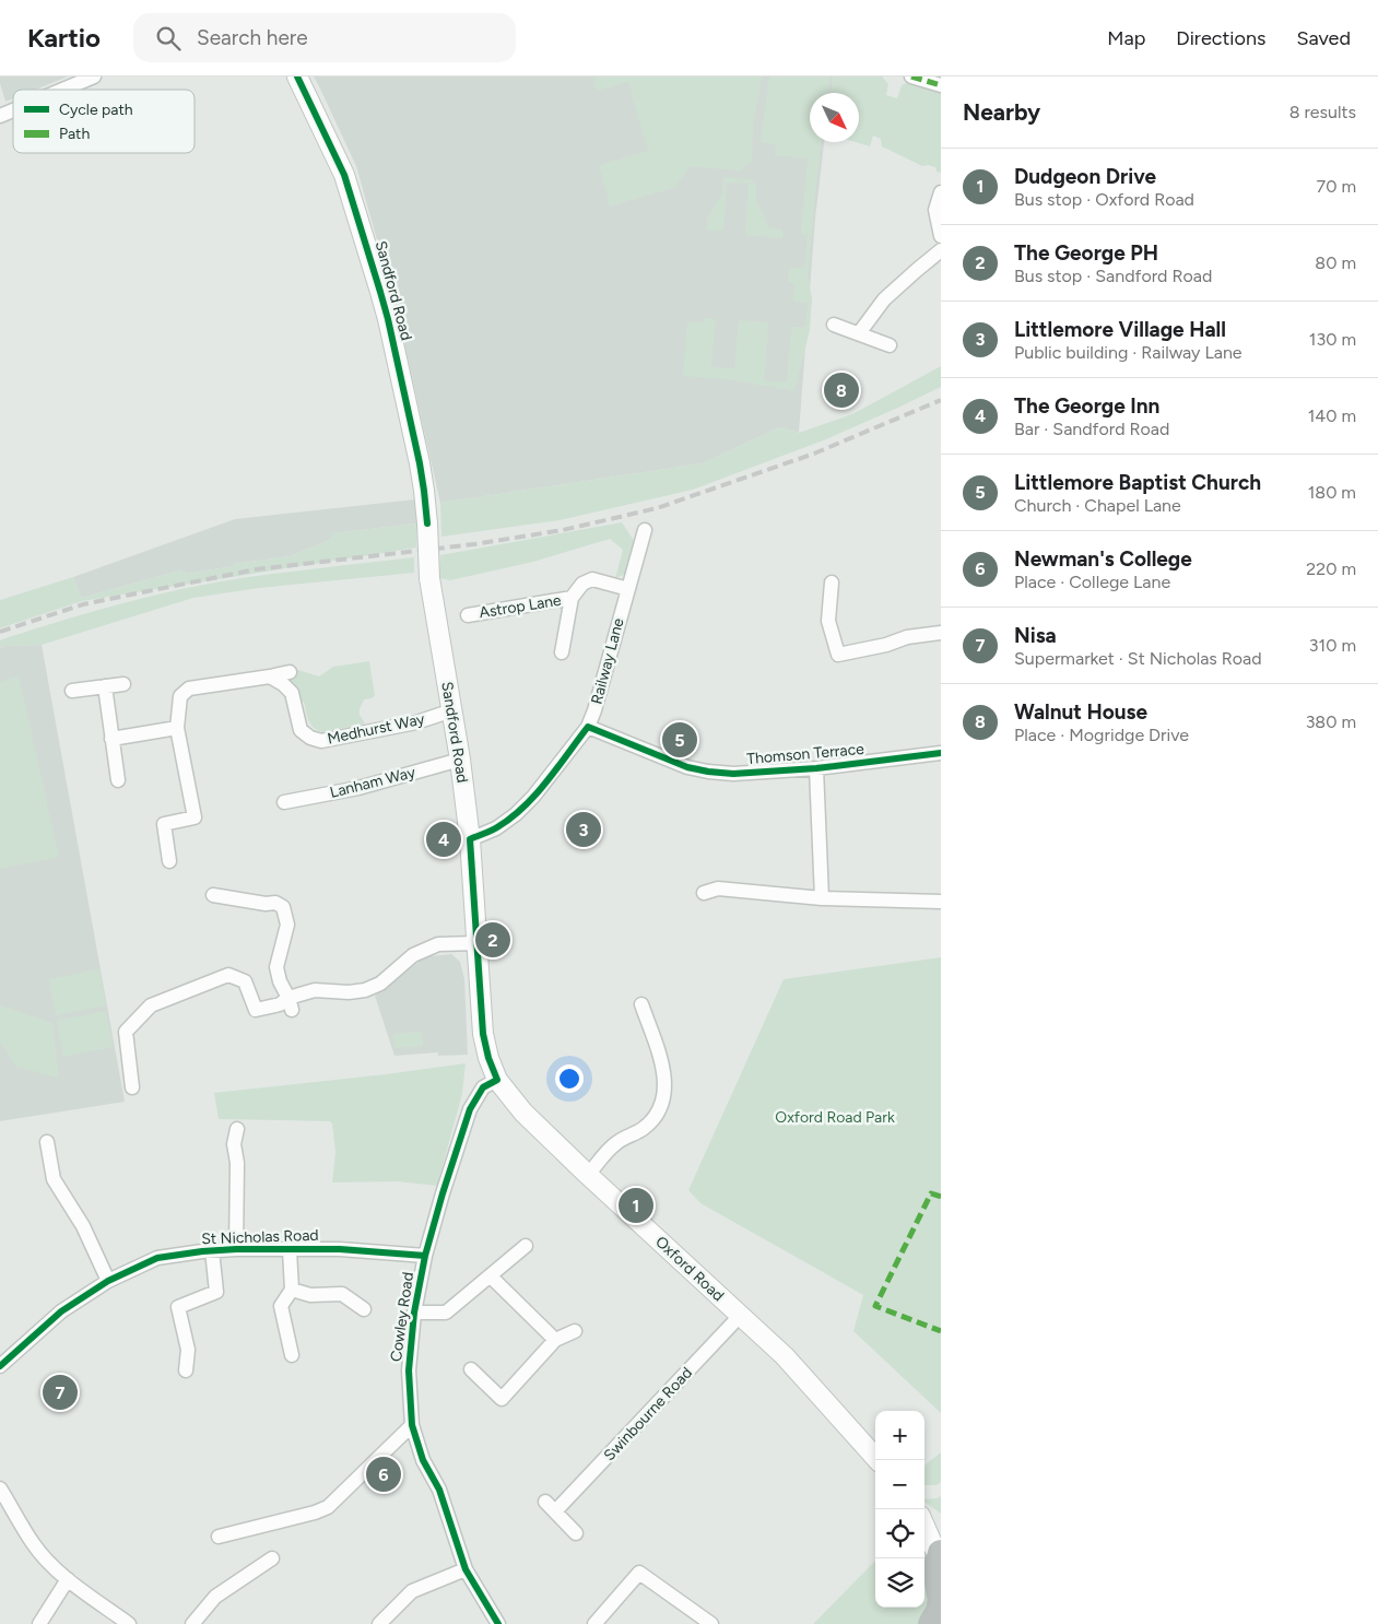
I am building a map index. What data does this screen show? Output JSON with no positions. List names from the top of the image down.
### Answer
{
  "streets": {
    "street": [
      "Sandford Road",
      "Astrop Lane",
      "Railway Lane",
      "Medhurst Way",
      "Thomson Terrace",
      "Lanham Way",
      "St Nicholas Road",
      "Oxford Road",
      "Cowley Road",
      "Swinbourne Road"
    ]
  },
  "crossings": [
    ["Sandford Road", "Railway Lane"],
    ["Sandford Road", "Medhurst Way"],
    ["Sandford Road", "Lanham Way"],
    ["Sandford Road", "Oxford Road"],
    ["Sandford Road", "Cowley Road"],
    ["Astrop Lane", "Railway Lane"],
    ["Railway Lane", "Thomson Terrace"],
    ["St Nicholas Road", "Cowley Road"],
    ["Oxford Road", "Cowley Road"],
    ["Oxford Road", "Swinbourne Road"]
  ],
  "parks": ["Oxford Road Park"],
  "legend": ["Cycle path", "Path"],
  "north": "bottom right",
  "page": {
    "header": "Kartio",
    "search": "Search here",
    "nav": ["Map", "Directions", "Saved"],
    "heading": ["Nearby", "8 results"],
    "list": [
      {
        "mark": "1",
        "name": "Dudgeon Drive",
        "note": "Bus stop · Oxford Road",
        "value": "70 m"
      },
      {
        "mark": "2",
        "name": "The George PH",
        "note": "Bus stop · Sandford Road",
        "value": "80 m"
      },
      {
        "mark": "3",
        "name": "Littlemore Village Hall",
        "note": "Public building · Railway Lane",
        "value": "130 m"
      },
      {
        "mark": "4",
        "name": "The George Inn",
        "note": "Bar · Sandford Road",
        "value": "140 m"
      },
      {
        "mark": "5",
        "name": "Littlemore Baptist Church",
        "note": "Church · Chapel Lane",
        "value": "180 m"
      },
      {
        "mark": "6",
        "name": "Newman's College",
        "note": "Place · College Lane",
        "value": "220 m"
      },
      {
        "mark": "7",
        "name": "Nisa",
        "note": "Supermarket · St Nicholas Road",
        "value": "310 m"
      },
      {
        "mark": "8",
        "name": "Walnut House",
        "note": "Place · Mogridge Drive",
        "value": "380 m"
      }
    ],
    "pins": [
      "8",
      "5",
      "3",
      "4",
      "2",
      "1",
      "7",
      "6"
    ],
    "map_buttons": ["+", "−"]
  }
}
